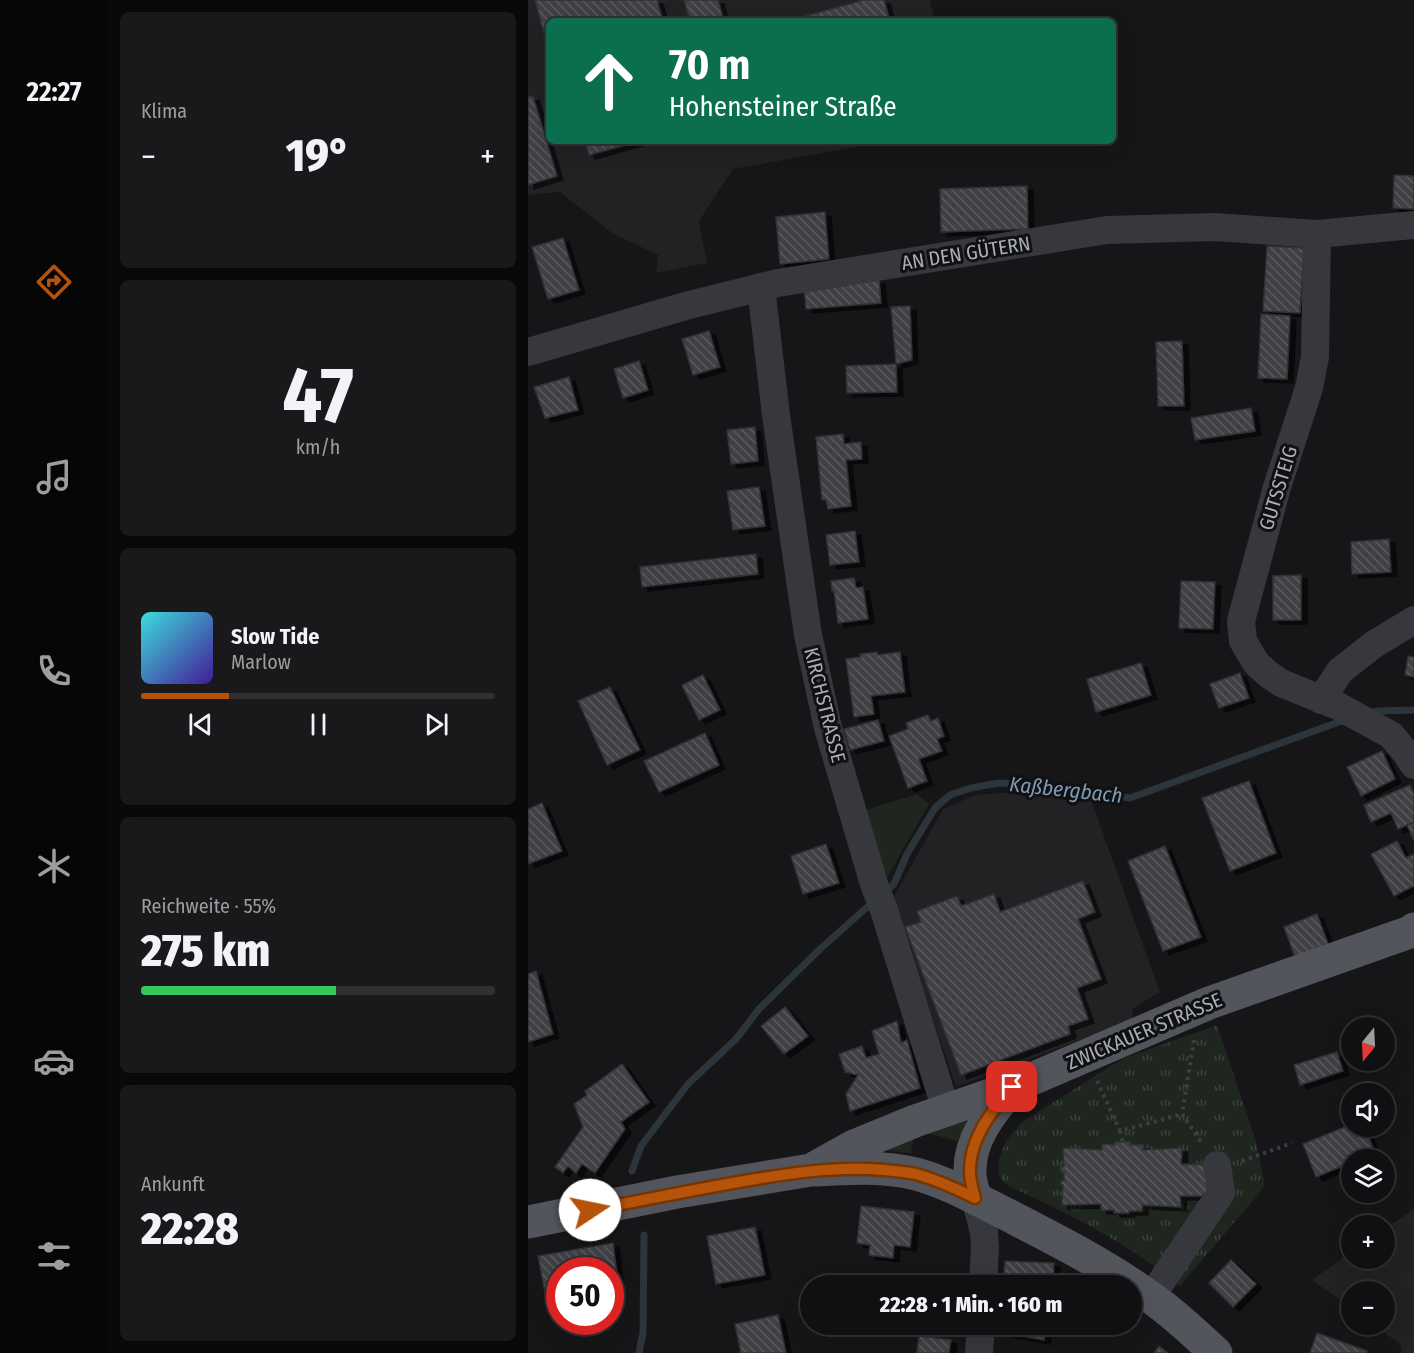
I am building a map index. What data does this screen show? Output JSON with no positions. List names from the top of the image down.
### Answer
{
  "streets": {
    "main road": ["ZWICKAUER STRASSE"],
    "street": ["AN DEN GÜTERN", "GUTSSTEIG", "KIRCHSTRASSE"]
  },
  "crossings": [
    ["AN DEN GÜTERN", "GUTSSTEIG"],
    ["AN DEN GÜTERN", "KIRCHSTRASSE"],
    ["KIRCHSTRASSE", "ZWICKAUER STRASSE"]
  ],
  "water": ["Kaßbergbach"],
  "north": "bottom",
  "page": {
    "tabs": "22:27",
    "tile": [
      "Klima",
      ["47", "km/h"],
      ["Reichweite · 55%", "275 km"],
      ["Ankunft", "22:28"]
    ],
    "turn": ["70 m", "Hohensteiner Straße"],
    "heat": ["−", "19°", "+"],
    "song": ["Slow Tide", "Marlow"],
    "map_buttons": ["+", "−"],
    "limit": "50",
    "trip": "22:28 · 1 Min. · 160 m"
  }
}
